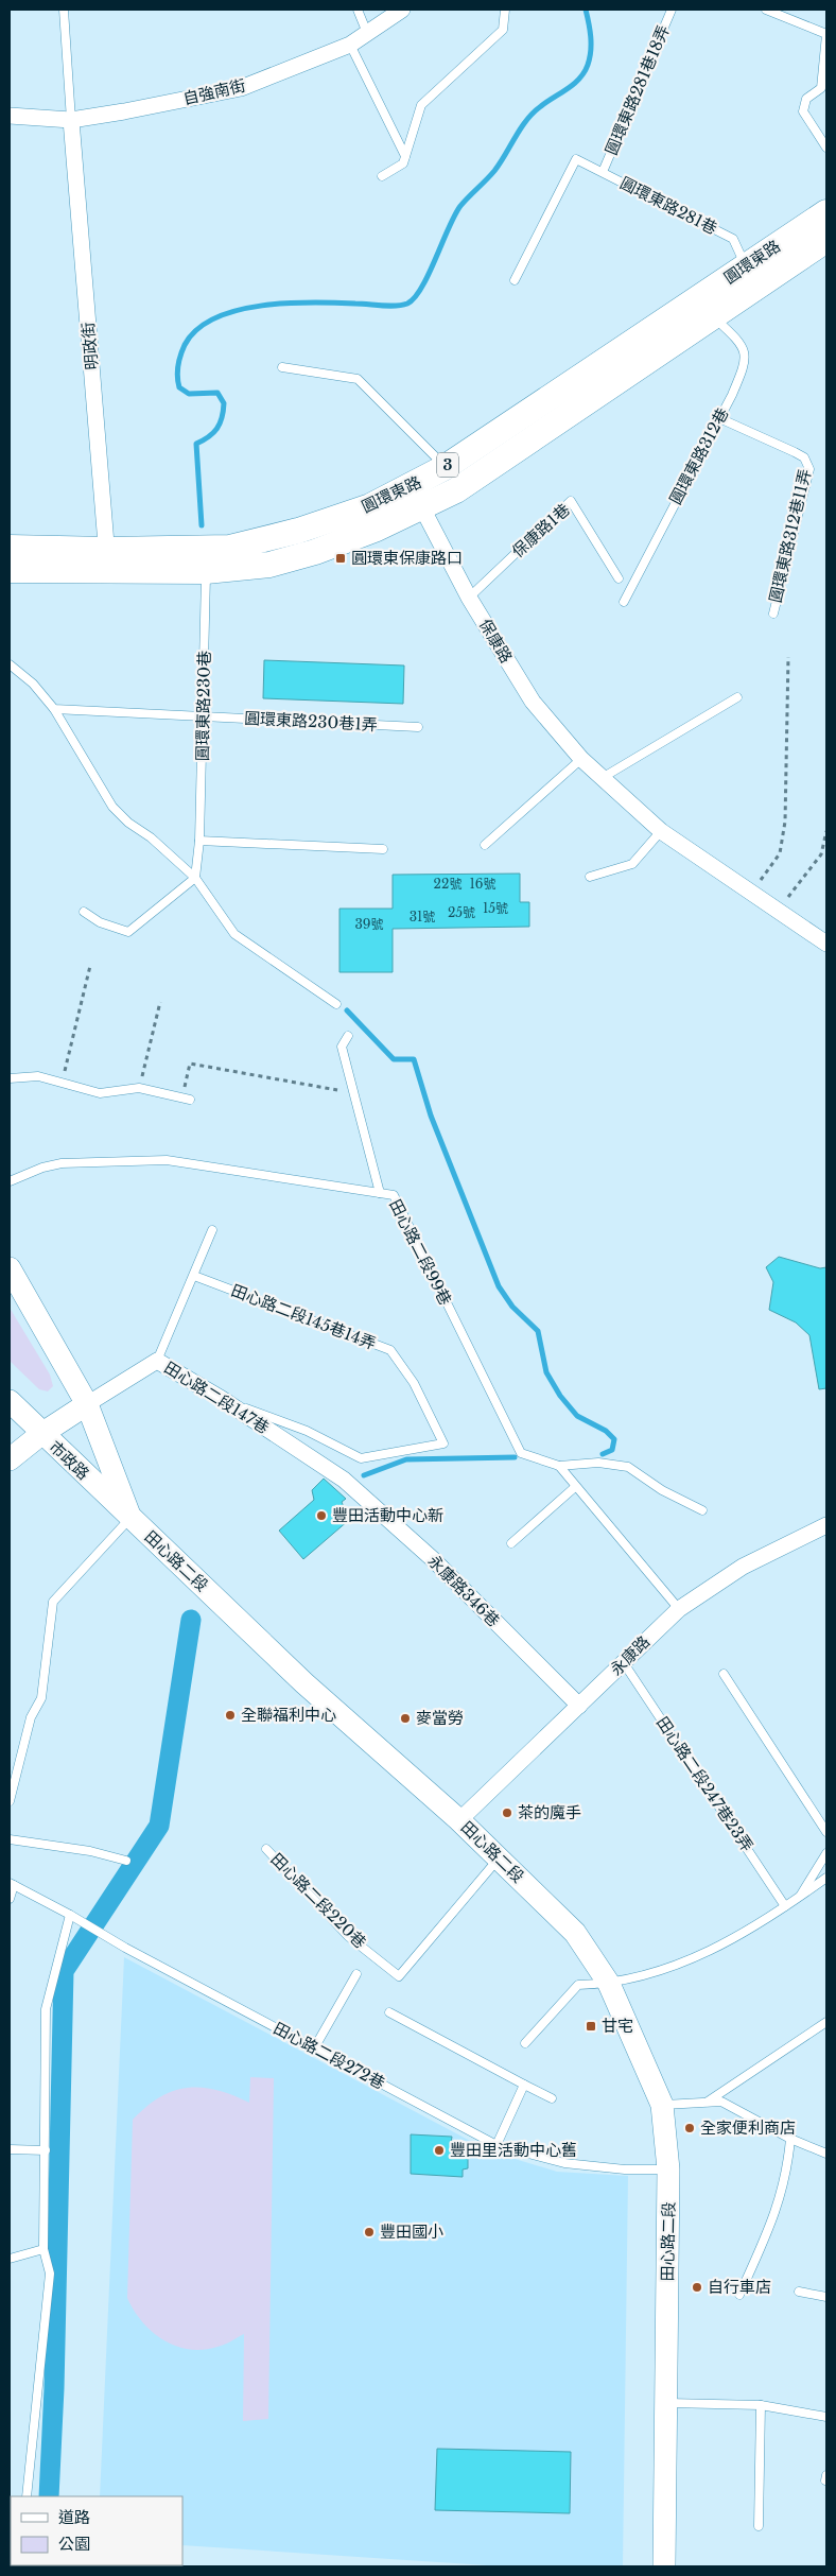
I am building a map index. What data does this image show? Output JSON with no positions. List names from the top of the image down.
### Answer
{
  "streets": {
    "main road": ["圓環東路", "3"],
    "street": [
      "自強南街",
      "明政街",
      "保康路",
      "田心路二段147巷",
      "市政路",
      "田心路二段",
      "永康路346巷",
      "永康路"
    ],
    "lane": [
      "圓環東路281巷18弄",
      "圓環東路281巷",
      "圓環東路312巷",
      "保康路1巷",
      "圓環東路312巷11弄",
      "圓環東路230巷",
      "圓環東路230巷1弄",
      "田心路二段99巷",
      "田心路二段145巷14弄",
      "田心路二段247巷23弄",
      "田心路二段220巷",
      "田心路二段272巷"
    ]
  },
  "crossings": [
    ["圓環東路281巷18弄", "圓環東路281巷"],
    ["自強南街", "明政街"],
    ["圓環東路281巷", "圓環東路"],
    ["圓環東路", "明政街"],
    ["圓環東路", "圓環東路312巷"],
    ["圓環東路", "保康路"],
    ["圓環東路", "圓環東路230巷"],
    ["圓環東路312巷", "圓環東路312巷11弄"],
    ["保康路1巷", "保康路"],
    ["圓環東路230巷", "圓環東路230巷1弄"],
    ["田心路二段145巷14弄", "田心路二段147巷"],
    ["田心路二段147巷", "田心路二段"],
    ["田心路二段147巷", "永康路346巷"],
    ["市政路", "田心路二段"],
    ["田心路二段", "永康路"],
    ["田心路二段", "田心路二段220巷"],
    ["田心路二段", "田心路二段272巷"],
    ["永康路346巷", "永康路"],
    ["永康路", "田心路二段247巷23弄"]
  ],
  "places": {
    "transit": ["圓環東保康路口", "甘宅"],
    "other": [
      "豐田活動中心新",
      "全聯福利中心",
      "麥當勞",
      "茶的魔手",
      "全家便利商店",
      "豐田里活動中心舊",
      "豐田國小",
      "自行車店"
    ]
  },
  "house_numbers": [
    "22號",
    "16號",
    "15號",
    "25號",
    "31號",
    "39號"
  ],
  "legend": ["道路", "公園"]
}
